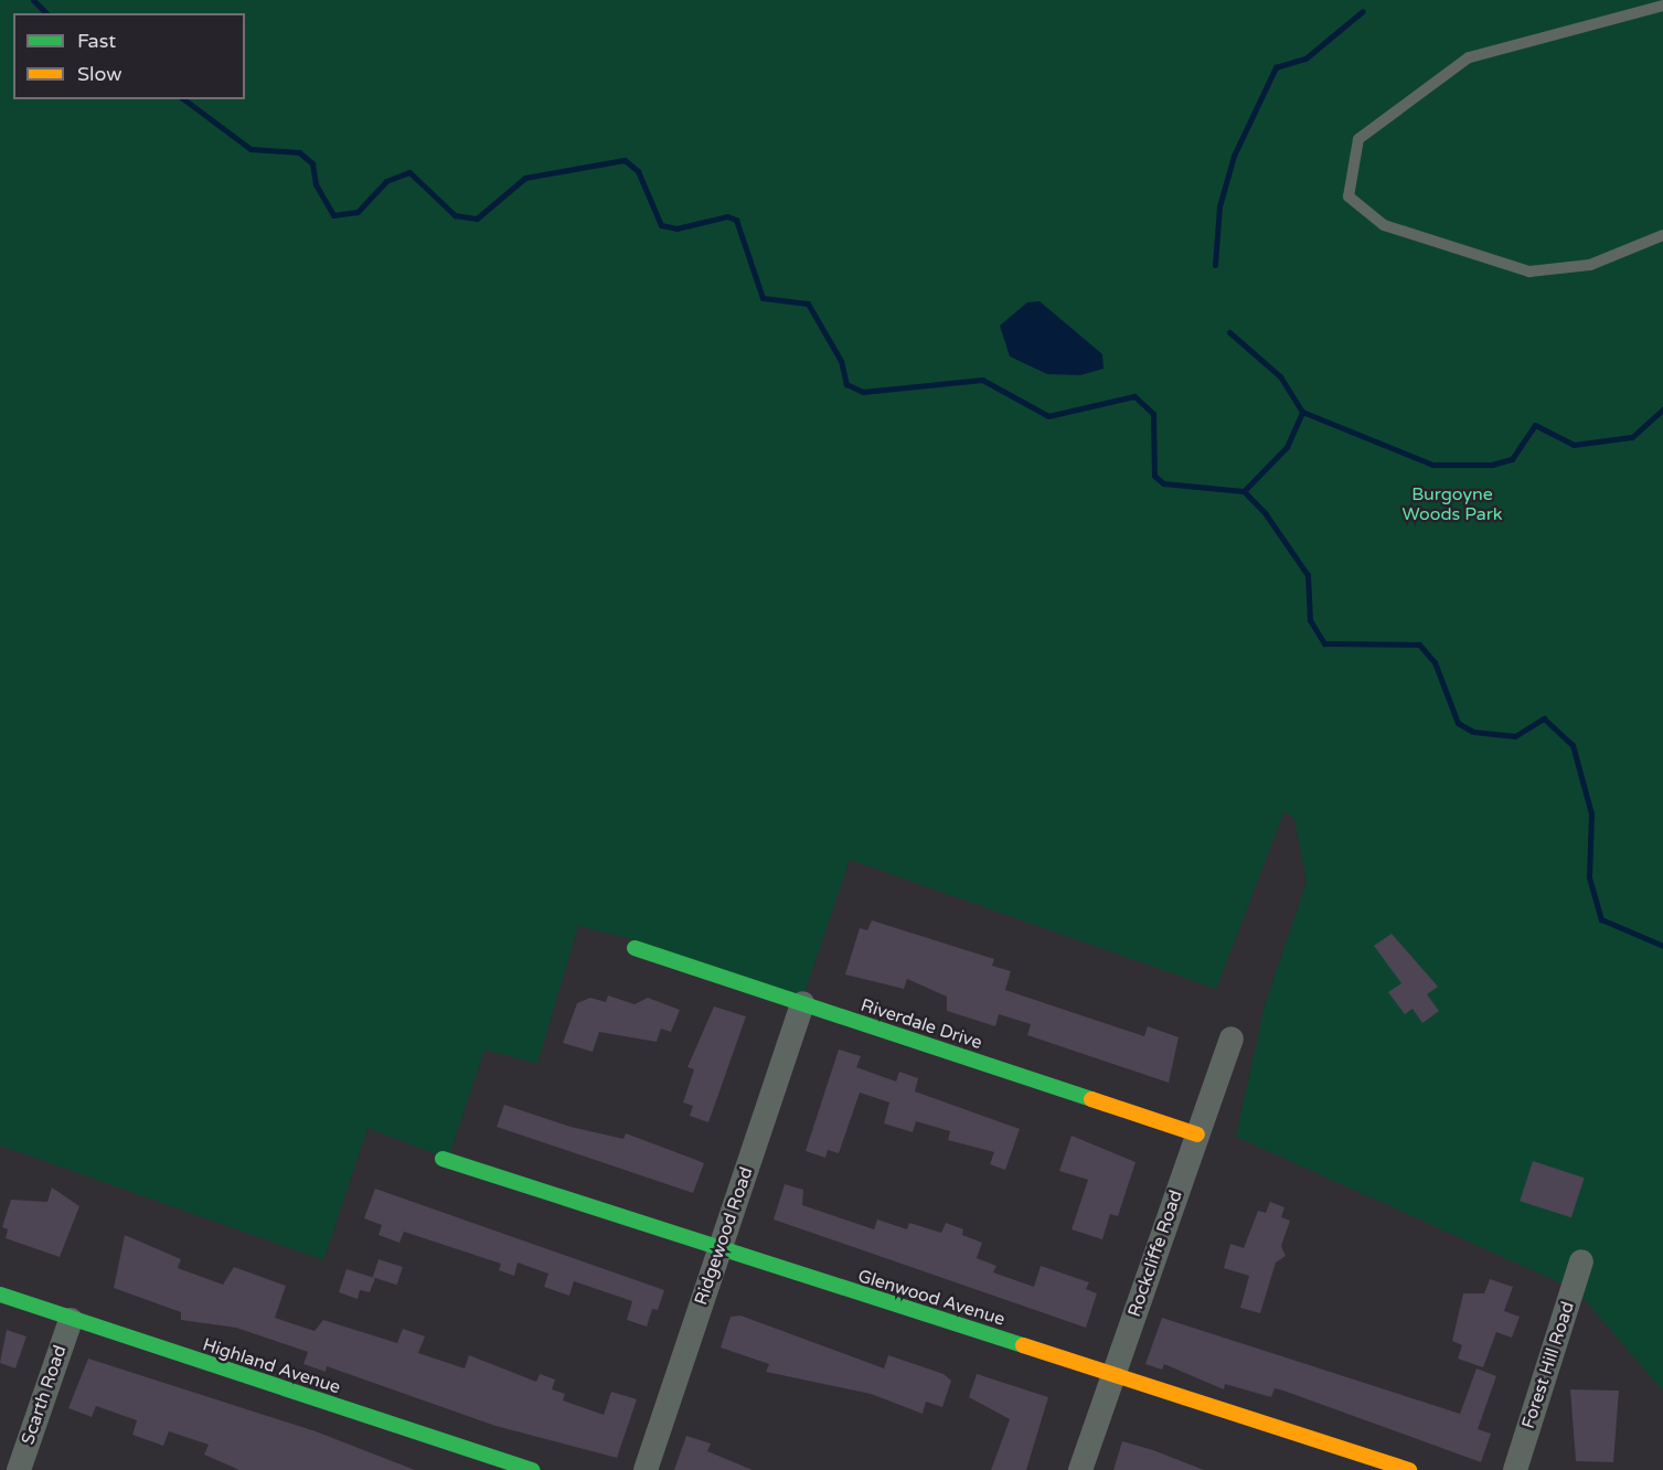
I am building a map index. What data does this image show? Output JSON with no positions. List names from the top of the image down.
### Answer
{
  "streets": {
    "street": [
      "Riverdale Drive",
      "Ridgewood Road",
      "Rockcliffe Road",
      "Glenwood Avenue",
      "Forest Hill Road",
      "Highland Avenue",
      "Scarth Road"
    ]
  },
  "crossings": [
    ["Riverdale Drive", "Ridgewood Road"],
    ["Riverdale Drive", "Rockcliffe Road"],
    ["Ridgewood Road", "Glenwood Avenue"],
    ["Rockcliffe Road", "Glenwood Avenue"],
    ["Highland Avenue", "Scarth Road"]
  ],
  "parks": ["Burgoyne Woods Park"],
  "legend": ["Fast", "Slow"]
}
